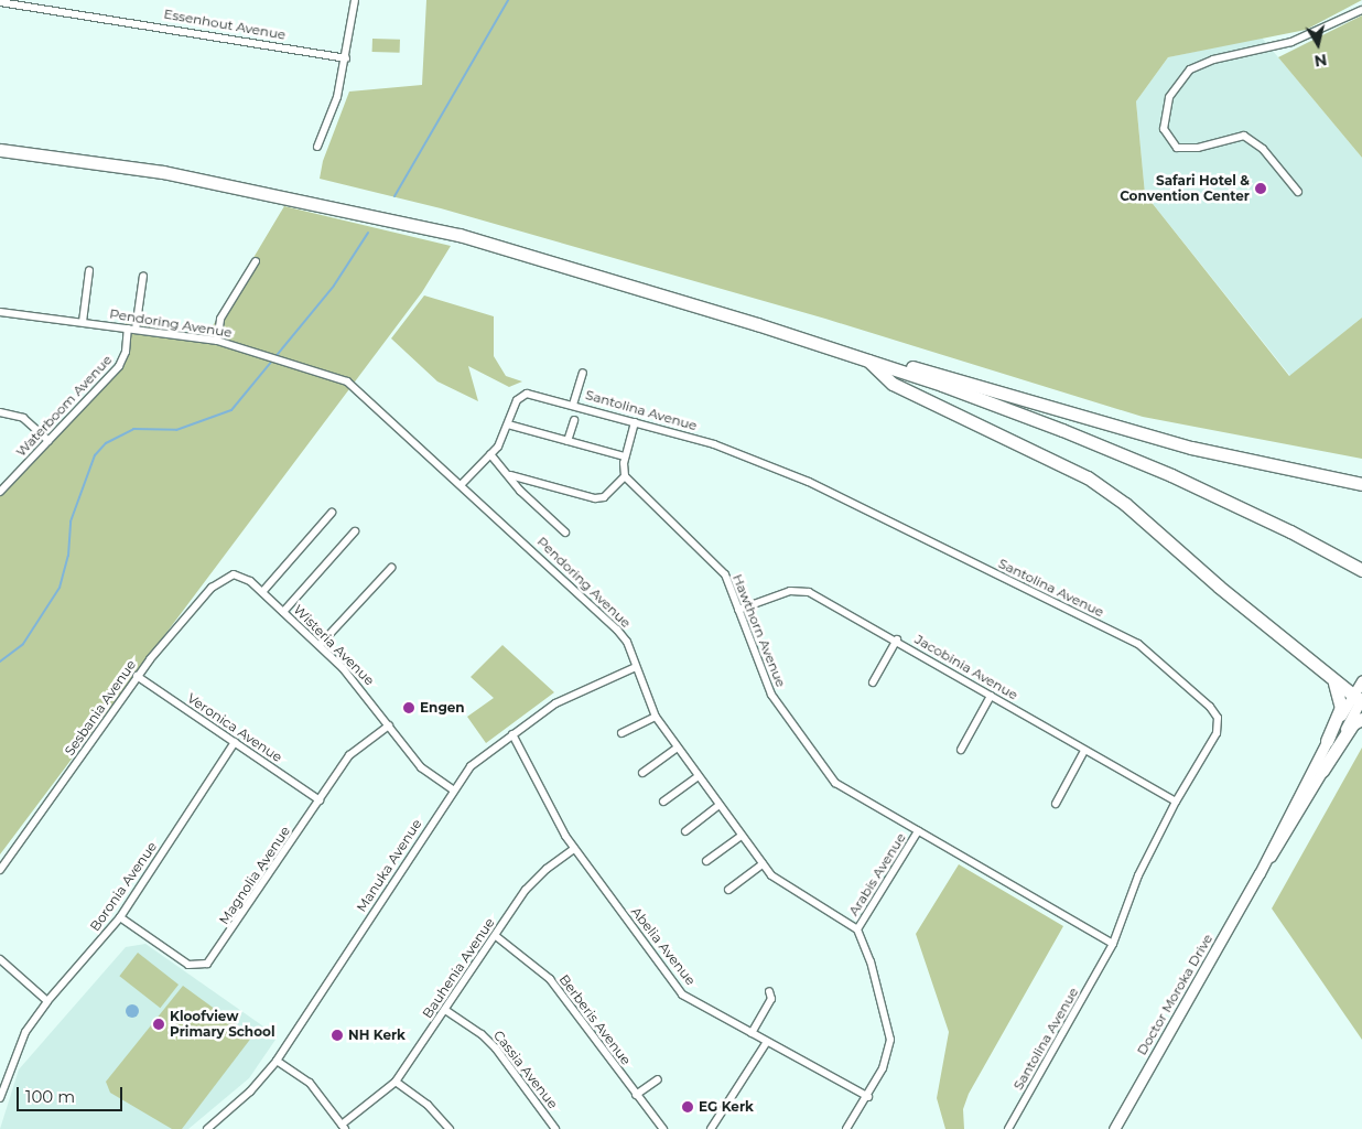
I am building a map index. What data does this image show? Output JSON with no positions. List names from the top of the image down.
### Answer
{
  "streets": {
    "main road": ["Doctor Moroka Drive"],
    "street": [
      "Essenhout Avenue",
      "Pendoring Avenue",
      "Waterboom Avenue",
      "Santolina Avenue",
      "Hawthorn Avenue",
      "Wisteria Avenue",
      "Jacobinia Avenue",
      "Sesbania Avenue",
      "Veronica Avenue",
      "Manuka Avenue",
      "Arabis Avenue",
      "Magnolia Avenue",
      "Boronia Avenue",
      "Abelia Avenue",
      "Bauhenia Avenue",
      "Berberis Avenue",
      "Cassia Avenue"
    ]
  },
  "crossings": [
    ["Pendoring Avenue", "Waterboom Avenue"],
    ["Pendoring Avenue", "Santolina Avenue"],
    ["Pendoring Avenue", "Manuka Avenue"],
    ["Pendoring Avenue", "Arabis Avenue"],
    ["Santolina Avenue", "Hawthorn Avenue"],
    ["Santolina Avenue", "Jacobinia Avenue"],
    ["Hawthorn Avenue", "Jacobinia Avenue"],
    ["Hawthorn Avenue", "Arabis Avenue"],
    ["Wisteria Avenue", "Sesbania Avenue"],
    ["Wisteria Avenue", "Manuka Avenue"],
    ["Wisteria Avenue", "Magnolia Avenue"],
    ["Sesbania Avenue", "Veronica Avenue"],
    ["Veronica Avenue", "Magnolia Avenue"],
    ["Veronica Avenue", "Boronia Avenue"],
    ["Manuka Avenue", "Abelia Avenue"],
    ["Magnolia Avenue", "Boronia Avenue"],
    ["Abelia Avenue", "Bauhenia Avenue"],
    ["Bauhenia Avenue", "Berberis Avenue"],
    ["Bauhenia Avenue", "Cassia Avenue"]
  ],
  "places": [
    "Safari Hotel & Convention Center",
    "Engen",
    "Kloofview Primary School",
    "NH Kerk",
    "EG Kerk"
  ],
  "scale_bar": "100 m",
  "north": "bottom"
}
